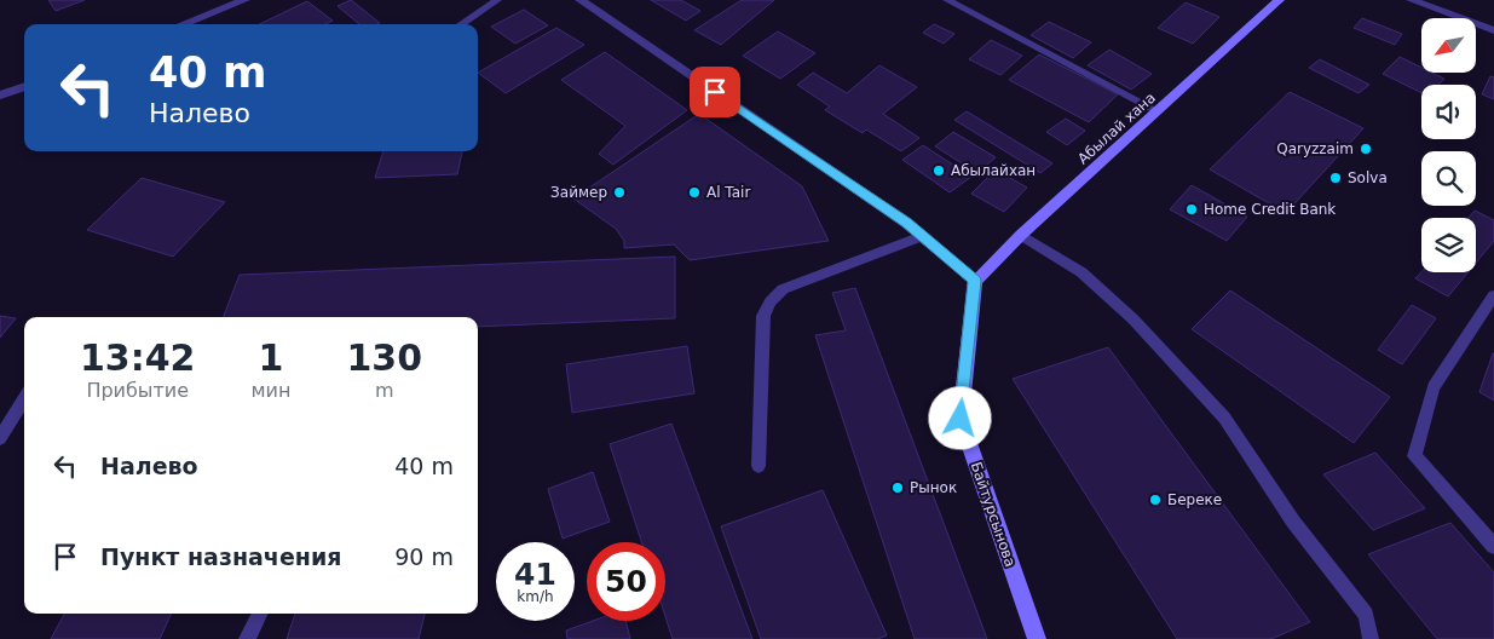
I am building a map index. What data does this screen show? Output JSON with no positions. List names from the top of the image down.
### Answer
{
  "streets": {
    "main road": ["Абылай хана", "Байтурсынова"]
  },
  "crossings": [
    ["Абылай хана", "Байтурсынова"]
  ],
  "places": [
    "Qaryzzaim",
    "Абылайхан",
    "Solva",
    "Займер",
    "Al Tair",
    "Home Credit Bank",
    "Рынок",
    "Береке"
  ],
  "north": "bottom left",
  "page": {
    "turn": ["40 m", "Налево"],
    "eta": [
      "13:42",
      "Прибытие",
      "1",
      "мин",
      "130",
      "m"
    ],
    "list": [
      {
        "name": "Налево",
        "value": "40 m"
      },
      {
        "name": "Пункт назначения",
        "value": "90 m"
      }
    ],
    "speed": "41 km/h",
    "limit": "50"
  }
}
